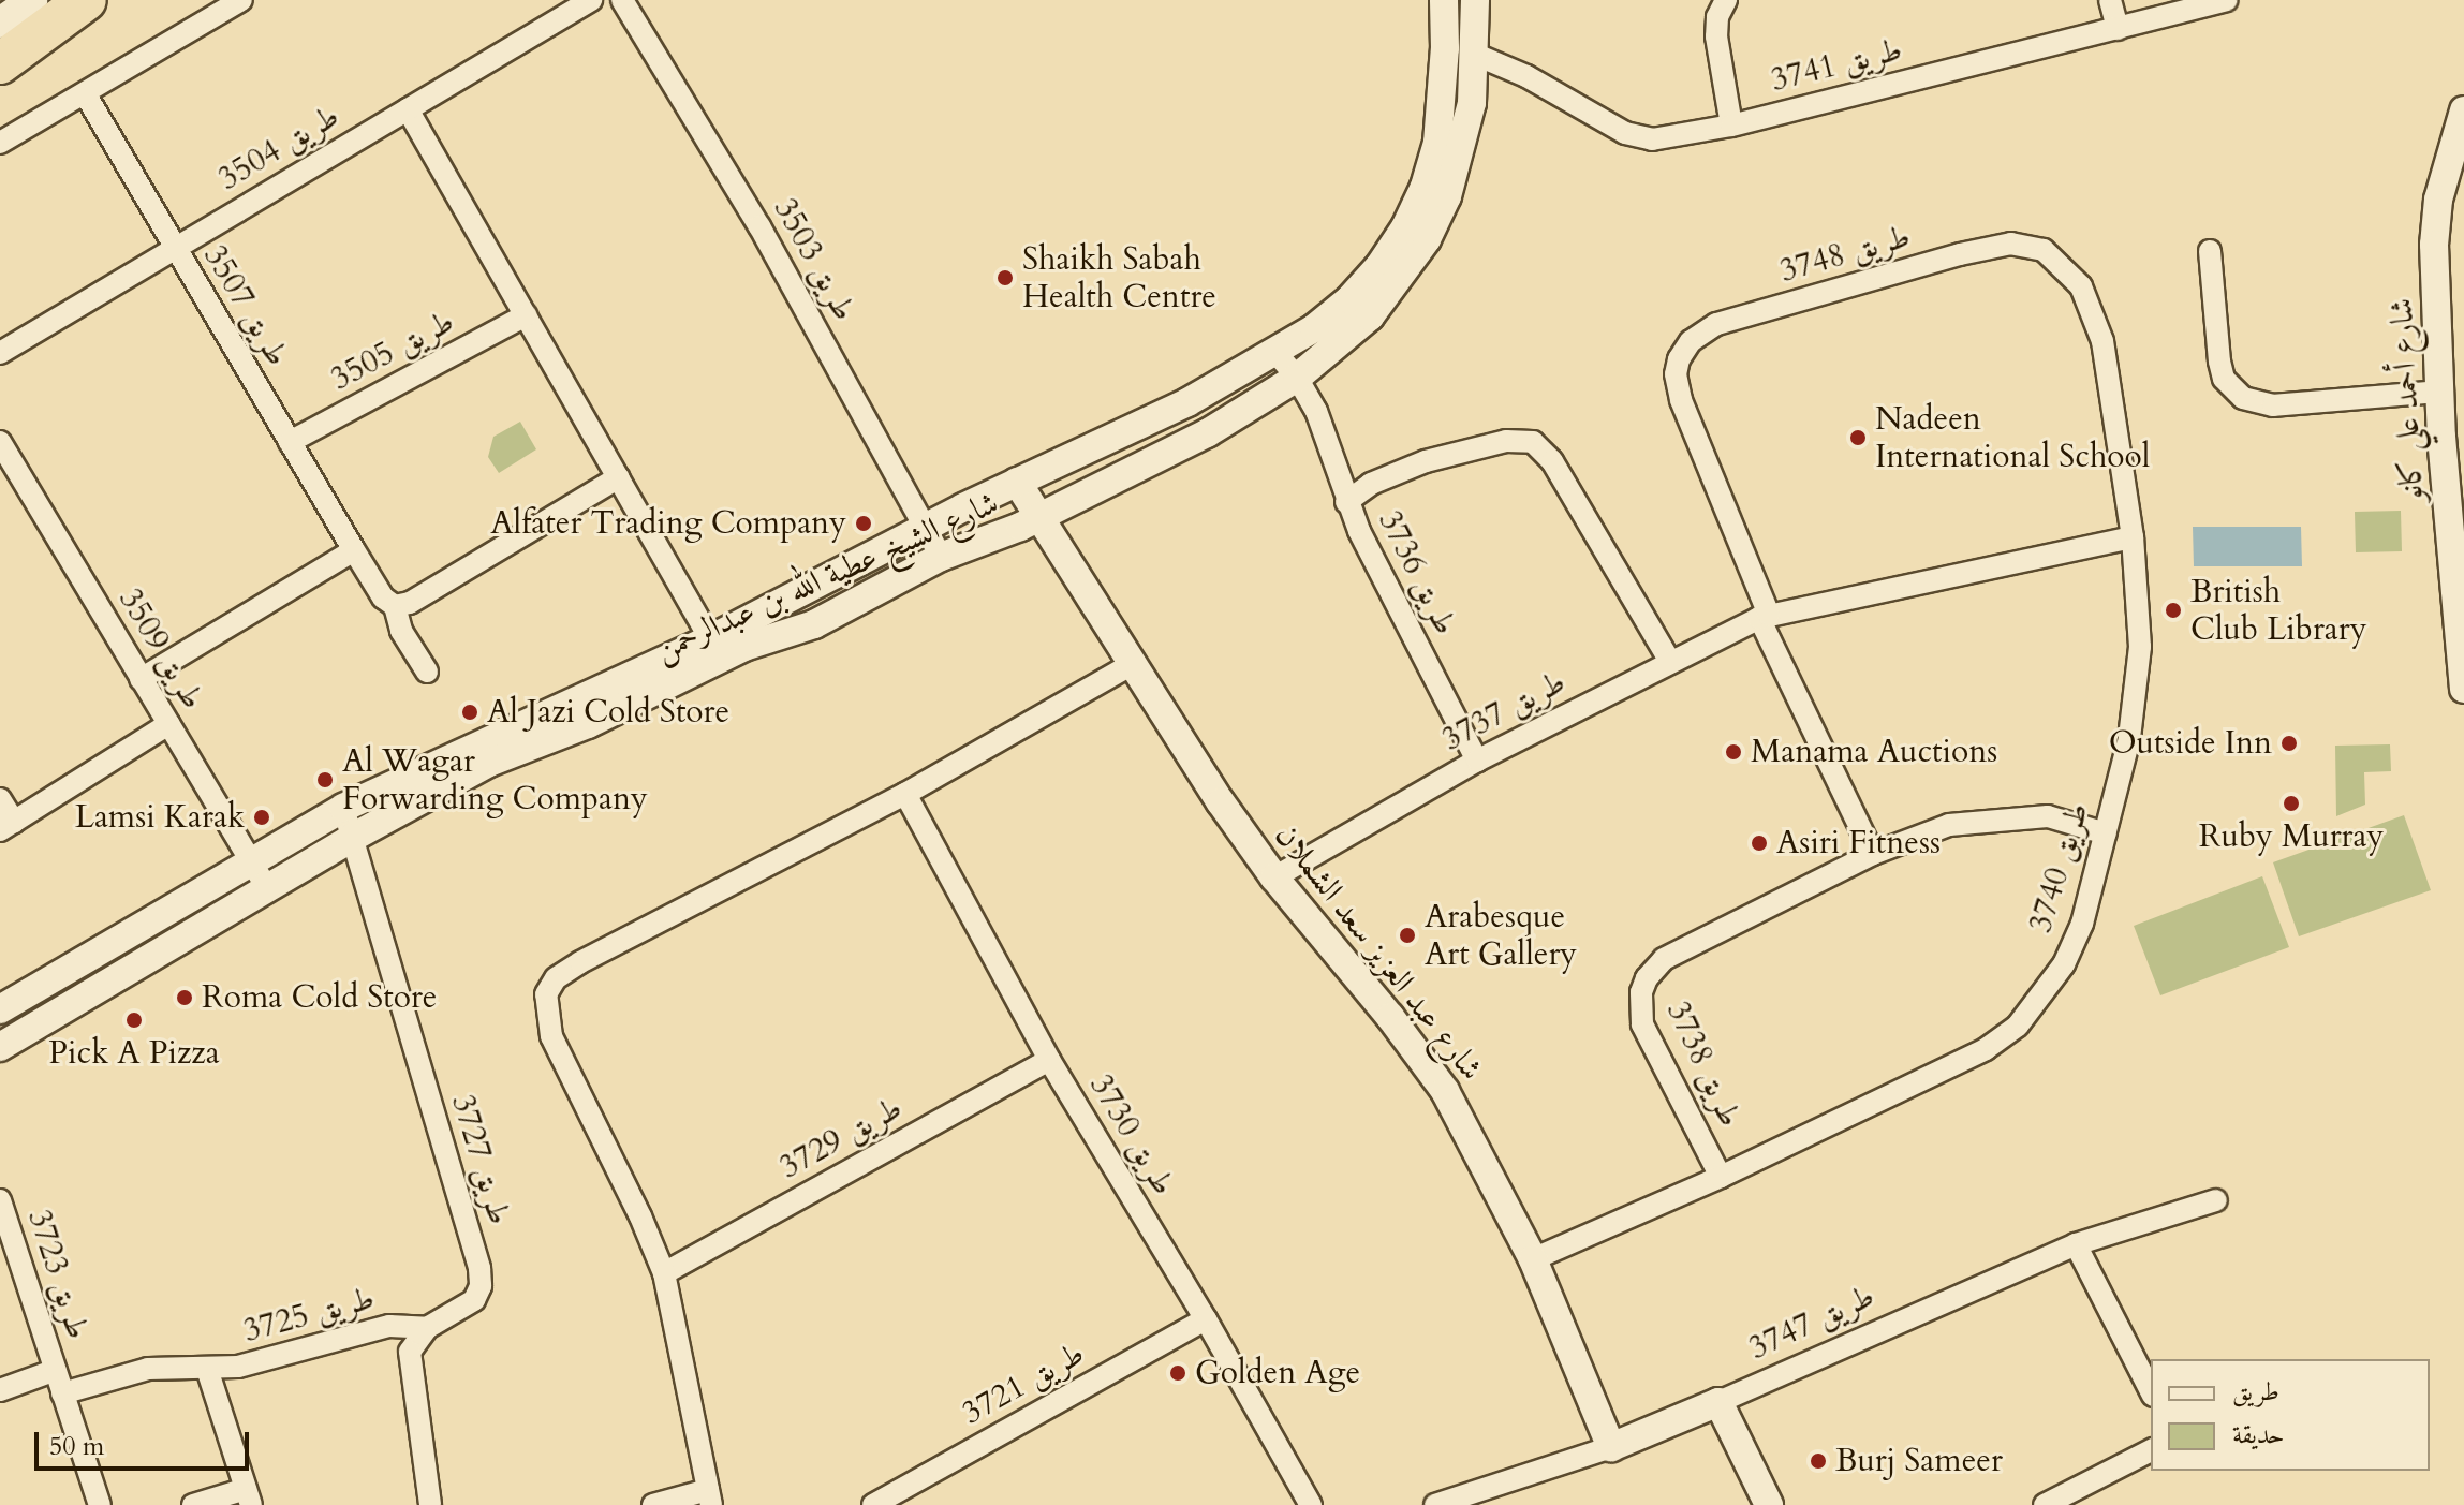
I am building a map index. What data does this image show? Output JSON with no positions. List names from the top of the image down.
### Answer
{
  "streets": {
    "street": [
      "طريق 3741",
      "طريق 3504",
      "طريق 3748",
      "طريق 3503",
      "طريق 3507",
      "طريق 3505",
      "شارع أحمد علي كانو",
      "طريق 3736",
      "شارع الشيخ عطية الله بن عبدالرحمن",
      "طريق 3509",
      "طريق 3737",
      "طريق 3740",
      "شارع عبد العزيز سعد الشملان",
      "طريق 3738",
      "طريق 3730",
      "طريق 3729",
      "طريق 3727",
      "طريق 3723",
      "طريق 3725",
      "طريق 3747",
      "طريق 3721"
    ]
  },
  "crossings": [
    ["طريق 3741", "شارع الشيخ عطية الله بن عبدالرحمن"],
    ["طريق 3504", "طريق 3507"],
    ["طريق 3748", "طريق 3737"],
    ["طريق 3748", "طريق 3740"],
    ["طريق 3503", "شارع الشيخ عطية الله بن عبدالرحمن"],
    ["طريق 3507", "طريق 3505"],
    ["طريق 3736", "طريق 3737"],
    ["شارع الشيخ عطية الله بن عبدالرحمن", "طريق 3509"],
    ["شارع الشيخ عطية الله بن عبدالرحمن", "شارع عبد العزيز سعد الشملان"],
    ["شارع الشيخ عطية الله بن عبدالرحمن", "طريق 3727"],
    ["طريق 3737", "طريق 3740"],
    ["طريق 3737", "شارع عبد العزيز سعد الشملان"],
    ["طريق 3740", "شارع عبد العزيز سعد الشملان"],
    ["طريق 3740", "طريق 3738"],
    ["شارع عبد العزيز سعد الشملان", "طريق 3747"],
    ["طريق 3730", "طريق 3729"],
    ["طريق 3730", "طريق 3721"],
    ["طريق 3727", "طريق 3725"],
    ["طريق 3723", "طريق 3725"]
  ],
  "places": [
    "Shaikh Sabah Health Centre",
    "Nadeen International School",
    "Alfater Trading Company",
    "British Club Library",
    "Al Jazi Cold Store",
    "Outside Inn",
    "Manama Auctions",
    "Al Wagar Forwarding Company",
    "Ruby Murray",
    "Lamsi Karak",
    "Asiri Fitness",
    "Arabesque Art Gallery",
    "Roma Cold Store",
    "Pick A Pizza",
    "Golden Age",
    "Burj Sameer"
  ],
  "legend": ["طريق", "حديقة"],
  "scale_bar": "50 m"
}
